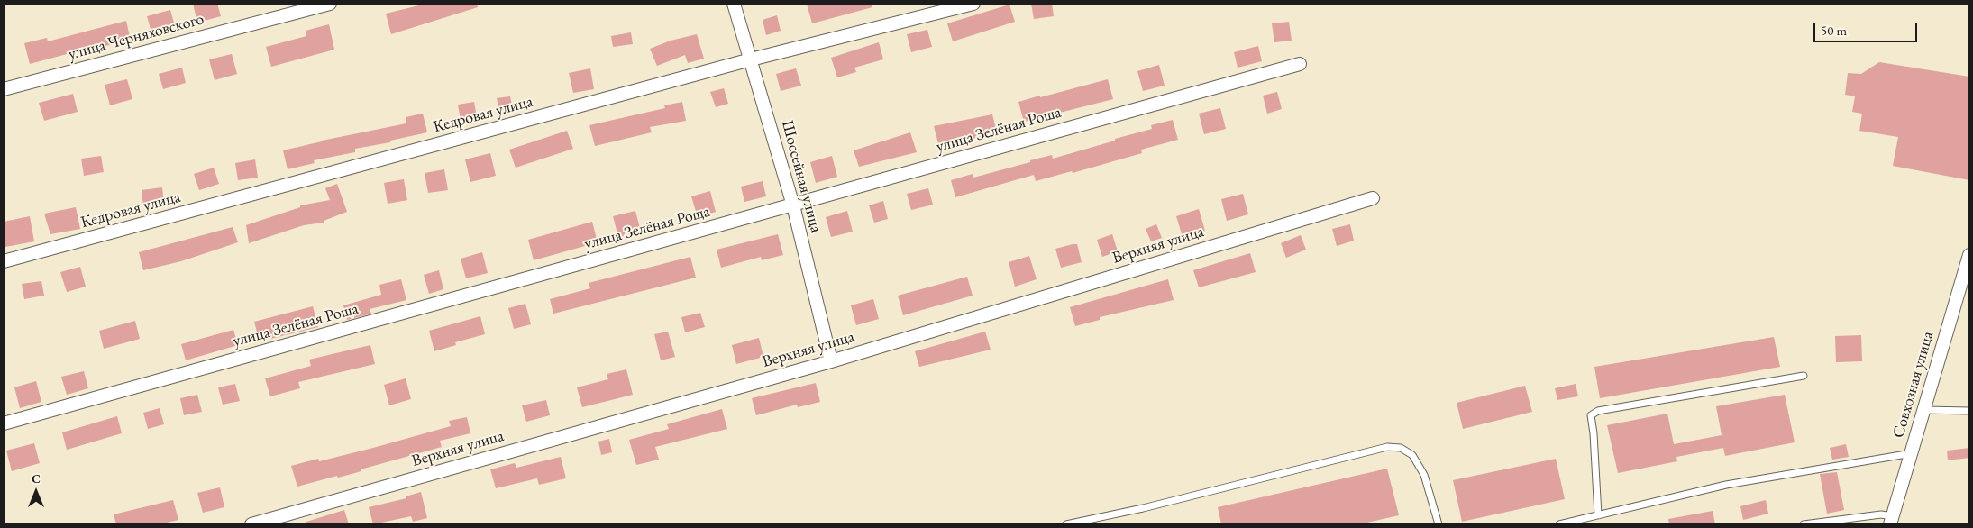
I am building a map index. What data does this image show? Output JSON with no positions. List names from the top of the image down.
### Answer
{
  "streets": {
    "street": [
      "улица Черняховского",
      "Кедровая улица",
      "улица Зелёная Роща",
      "Шоссейная улица",
      "Верхняя улица",
      "Совхозная улица"
    ]
  },
  "crossings": [
    ["Кедровая улица", "Шоссейная улица"],
    ["улица Зелёная Роща", "Шоссейная улица"],
    ["Шоссейная улица", "Верхняя улица"]
  ],
  "scale_bar": "50 m",
  "north": "top"
}
